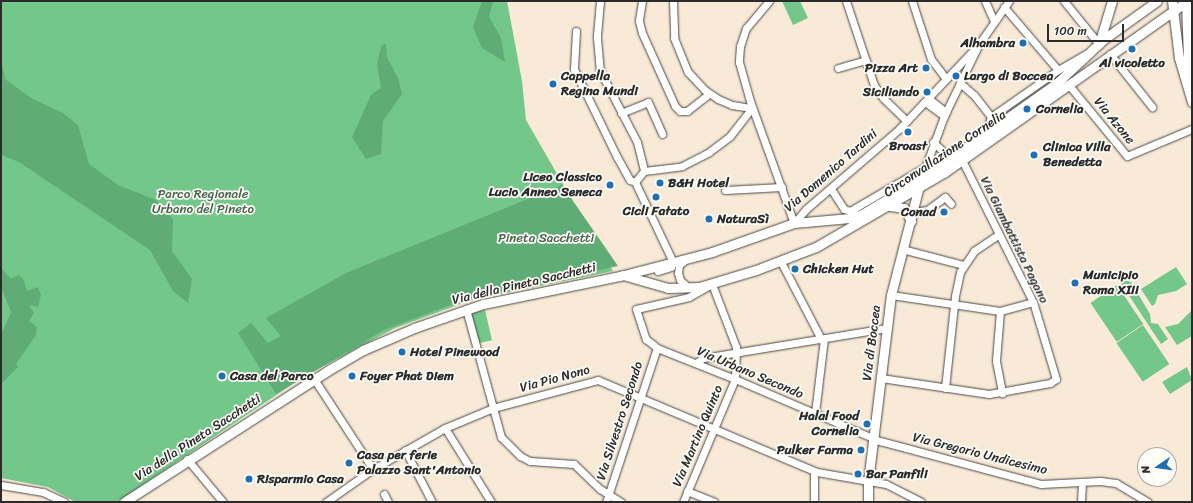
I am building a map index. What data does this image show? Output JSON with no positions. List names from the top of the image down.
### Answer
{
  "streets": {
    "main road": [
      "Circonvallazione Cornelia",
      "Via Domenico Tardini",
      "Via della Pineta Sacchetti",
      "Via di Boccea"
    ],
    "street": [
      "Via Azone",
      "Via Giambattista Pagano",
      "Via Urbano Secondo",
      "Via Pio Nono",
      "Via Silvestro Secondo",
      "Via Martino Quinto",
      "Via Gregorio Undicesimo"
    ]
  },
  "crossings": [
    ["Via Azone", "Circonvallazione Cornelia"],
    ["Circonvallazione Cornelia", "Via Domenico Tardini"],
    ["Circonvallazione Cornelia", "Via Giambattista Pagano"],
    ["Circonvallazione Cornelia", "Via della Pineta Sacchetti"],
    ["Circonvallazione Cornelia", "Via di Boccea"],
    ["Circonvallazione Cornelia", "Via Urbano Secondo"],
    ["Via Domenico Tardini", "Via della Pineta Sacchetti"],
    ["Via di Boccea", "Via Urbano Secondo"],
    ["Via di Boccea", "Via Pio Nono"],
    ["Via di Boccea", "Via Gregorio Undicesimo"],
    ["Via Urbano Secondo", "Via Silvestro Secondo"],
    ["Via Urbano Secondo", "Via Martino Quinto"],
    ["Via Urbano Secondo", "Via Gregorio Undicesimo"],
    ["Via Pio Nono", "Via Silvestro Secondo"],
    ["Via Pio Nono", "Via Martino Quinto"]
  ],
  "parks": ["Parco Regionale Urbano del Pineto", "Pineta Sacchetti"],
  "places": [
    "Alhambra",
    "Al vicoletto",
    "Pizza Art",
    "Largo di Boccea",
    "Cappella Regina Mundi",
    "Siciliando",
    "Cornelia",
    "Broast",
    "Clinica Villa Benedetta",
    "B&H Hotel",
    "Liceo Classico Lucio Anneo Seneca",
    "Cicli Fatato",
    "Conad",
    "NaturaSì",
    "Chicken Hut",
    "Municipio Roma XIII",
    "Hotel Pinewood",
    "Casa del Parco",
    "Foyer Phat Diem",
    "Halal Food Cornelia",
    "Pulker Farma",
    "Casa per ferie Palazzo Sant'Antonio",
    "Bar Panfili",
    "Risparmio Casa"
  ],
  "scale_bar": "100 m",
  "north": "left"
}
